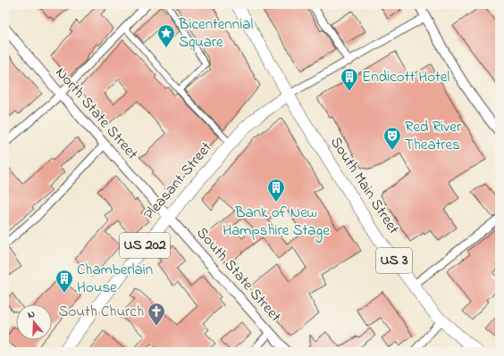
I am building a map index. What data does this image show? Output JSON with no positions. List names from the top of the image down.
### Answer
{
  "streets": {
    "main road": [
      "Pleasant Street",
      "South Main Street",
      "US 202",
      "US 3"
    ],
    "street": ["North State Street", "South State Street"]
  },
  "crossings": [
    ["North State Street", "Pleasant Street"],
    ["North State Street", "South State Street"],
    ["Pleasant Street", "South Main Street"],
    ["Pleasant Street", "US 3"],
    ["Pleasant Street", "South State Street"],
    ["South Main Street", "US 3"]
  ],
  "places": {
    "place": ["Bicentennial Square"],
    "building": ["Endicott Hotel", "Bank of New Hampshire Stage", "Chamberlain House"],
    "theatre": ["Red River Theatres"],
    "church": ["South Church"]
  },
  "north": "top"
}
